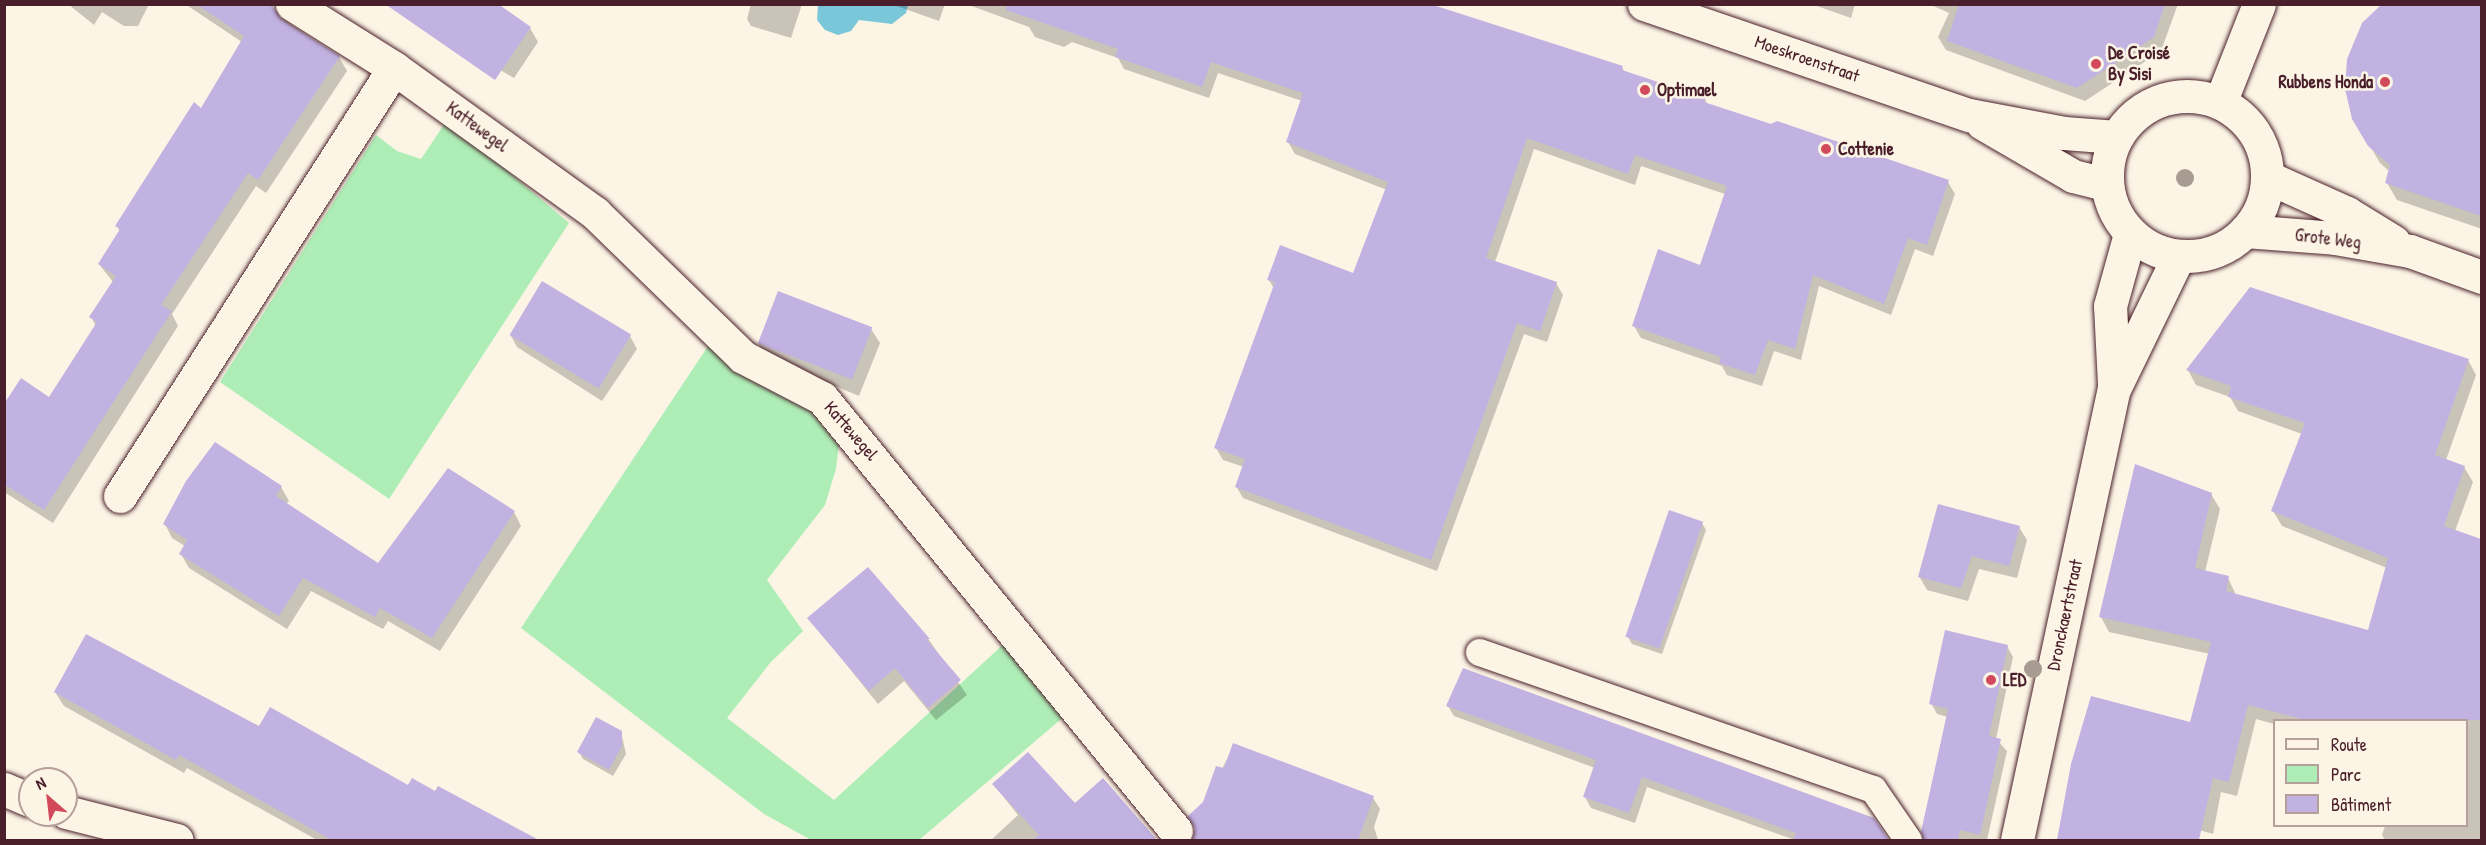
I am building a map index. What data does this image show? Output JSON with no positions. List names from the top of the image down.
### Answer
{
  "streets": {
    "main road": [
      "Moeskroenstraat",
      "Kattewegel",
      "Grote Weg",
      "Dronckaertstraat"
    ]
  },
  "crossings": [
    ["Moeskroenstraat", "Grote Weg"],
    ["Moeskroenstraat", "Dronckaertstraat"],
    ["Grote Weg", "Dronckaertstraat"]
  ],
  "places": [
    "De Croisé By Sisi",
    "Rubbens Honda",
    "Optimael",
    "Cottenie",
    "LED"
  ],
  "legend": ["Route", "Parc", "Bâtiment"],
  "north": "top left"
}
